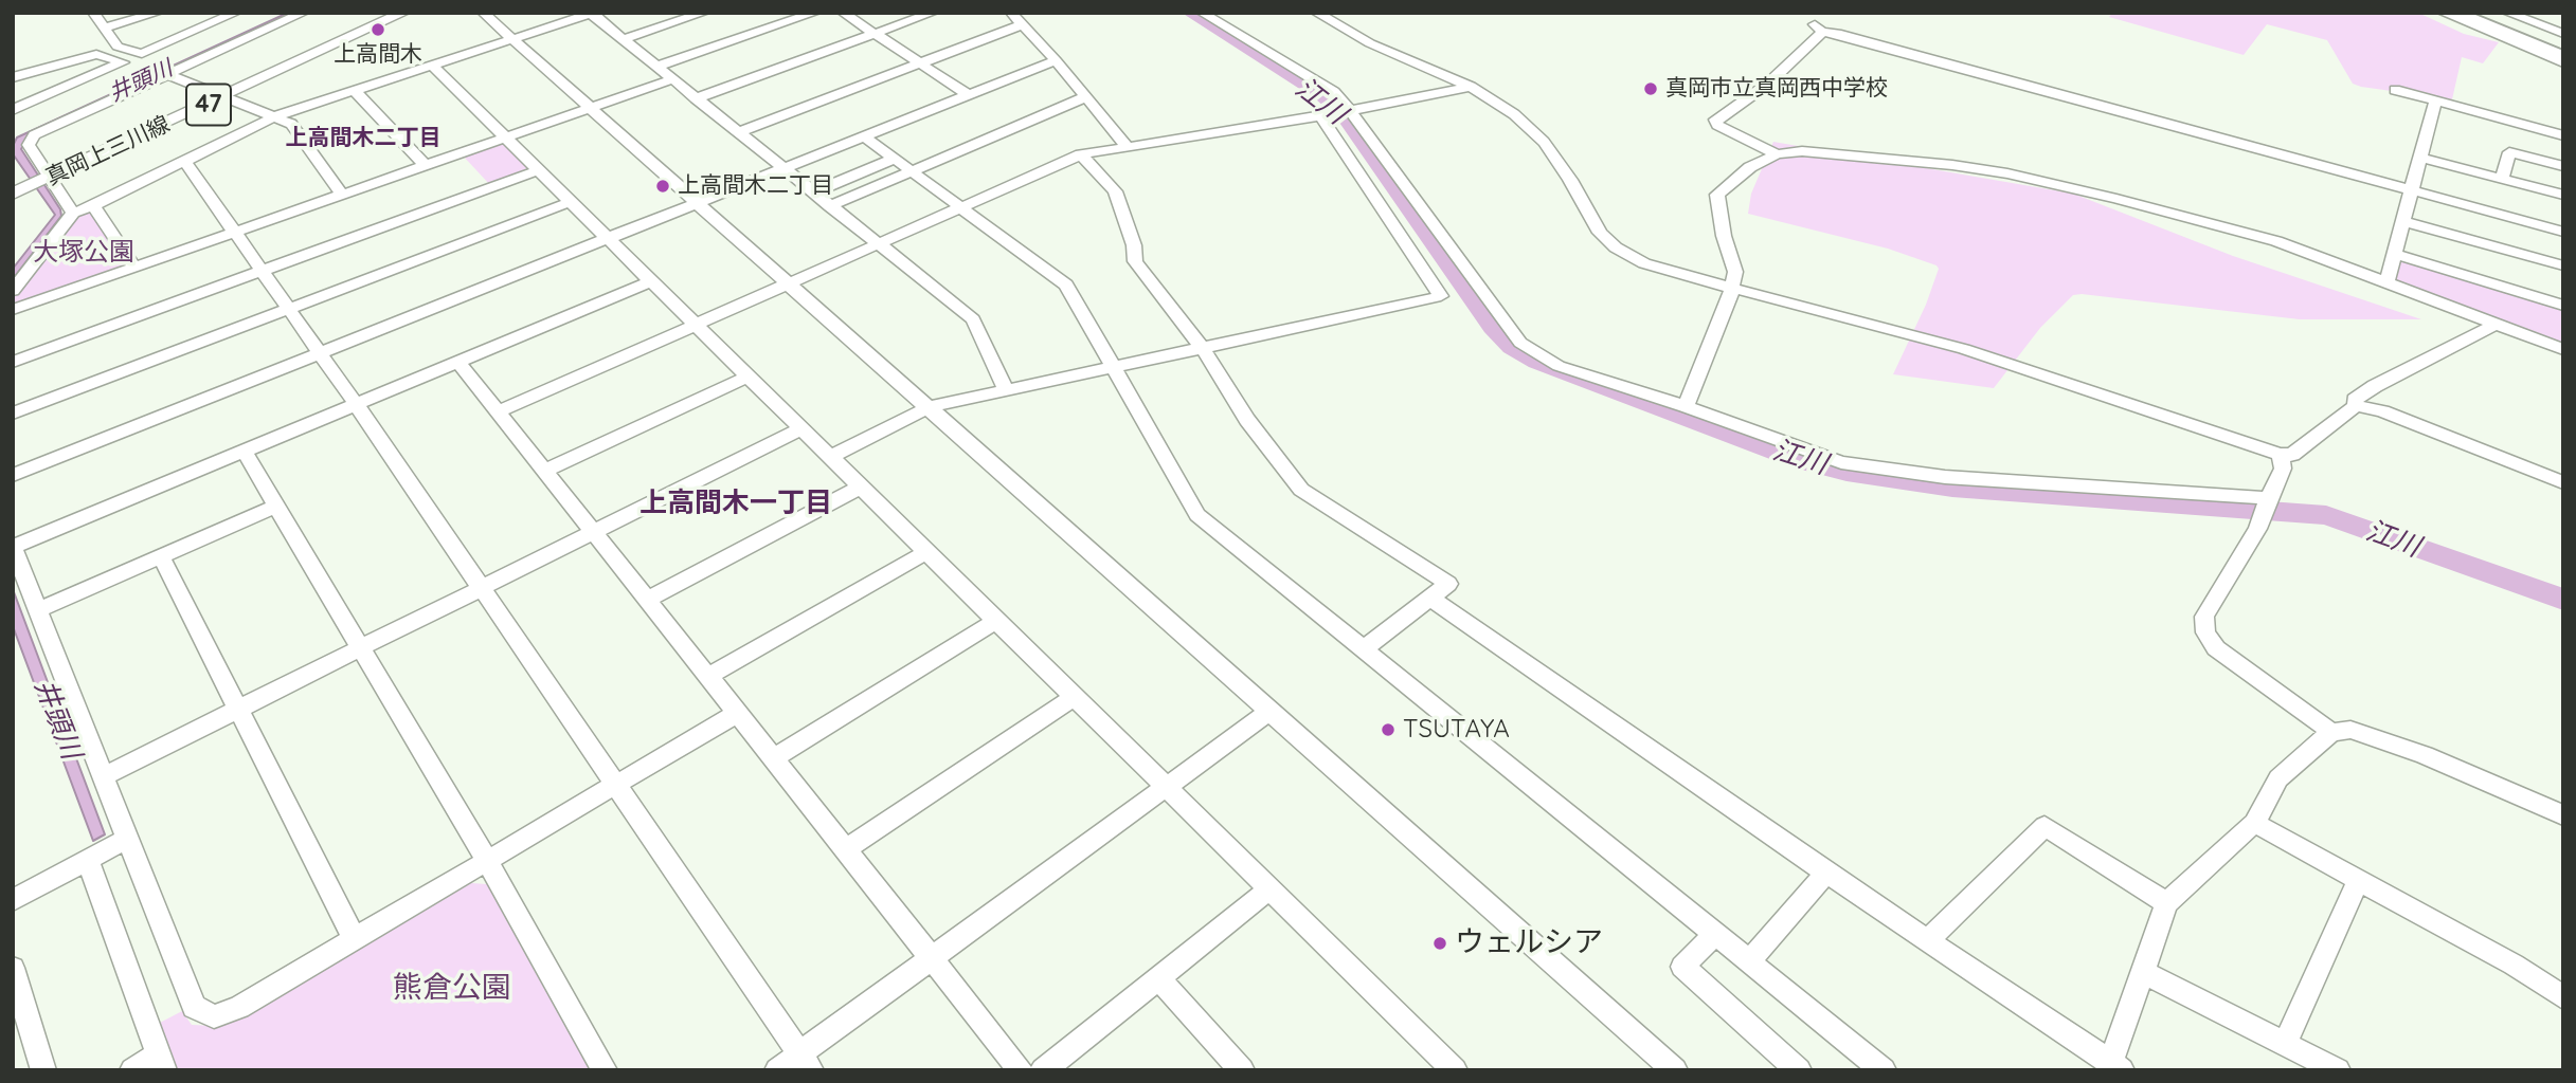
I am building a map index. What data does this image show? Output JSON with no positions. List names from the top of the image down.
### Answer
{
  "streets": {
    "main road": ["47", "真岡上三川線"]
  },
  "districts": ["上高間木二丁目", "上高間木一丁目"],
  "water": ["井頭川", "江川"],
  "parks": ["大塚公園", "熊倉公園"],
  "places": [
    "上高間木",
    "真岡市立真岡西中学校",
    "上高間木二丁目",
    "TSUTAYA",
    "ウェルシア"
  ]
}
